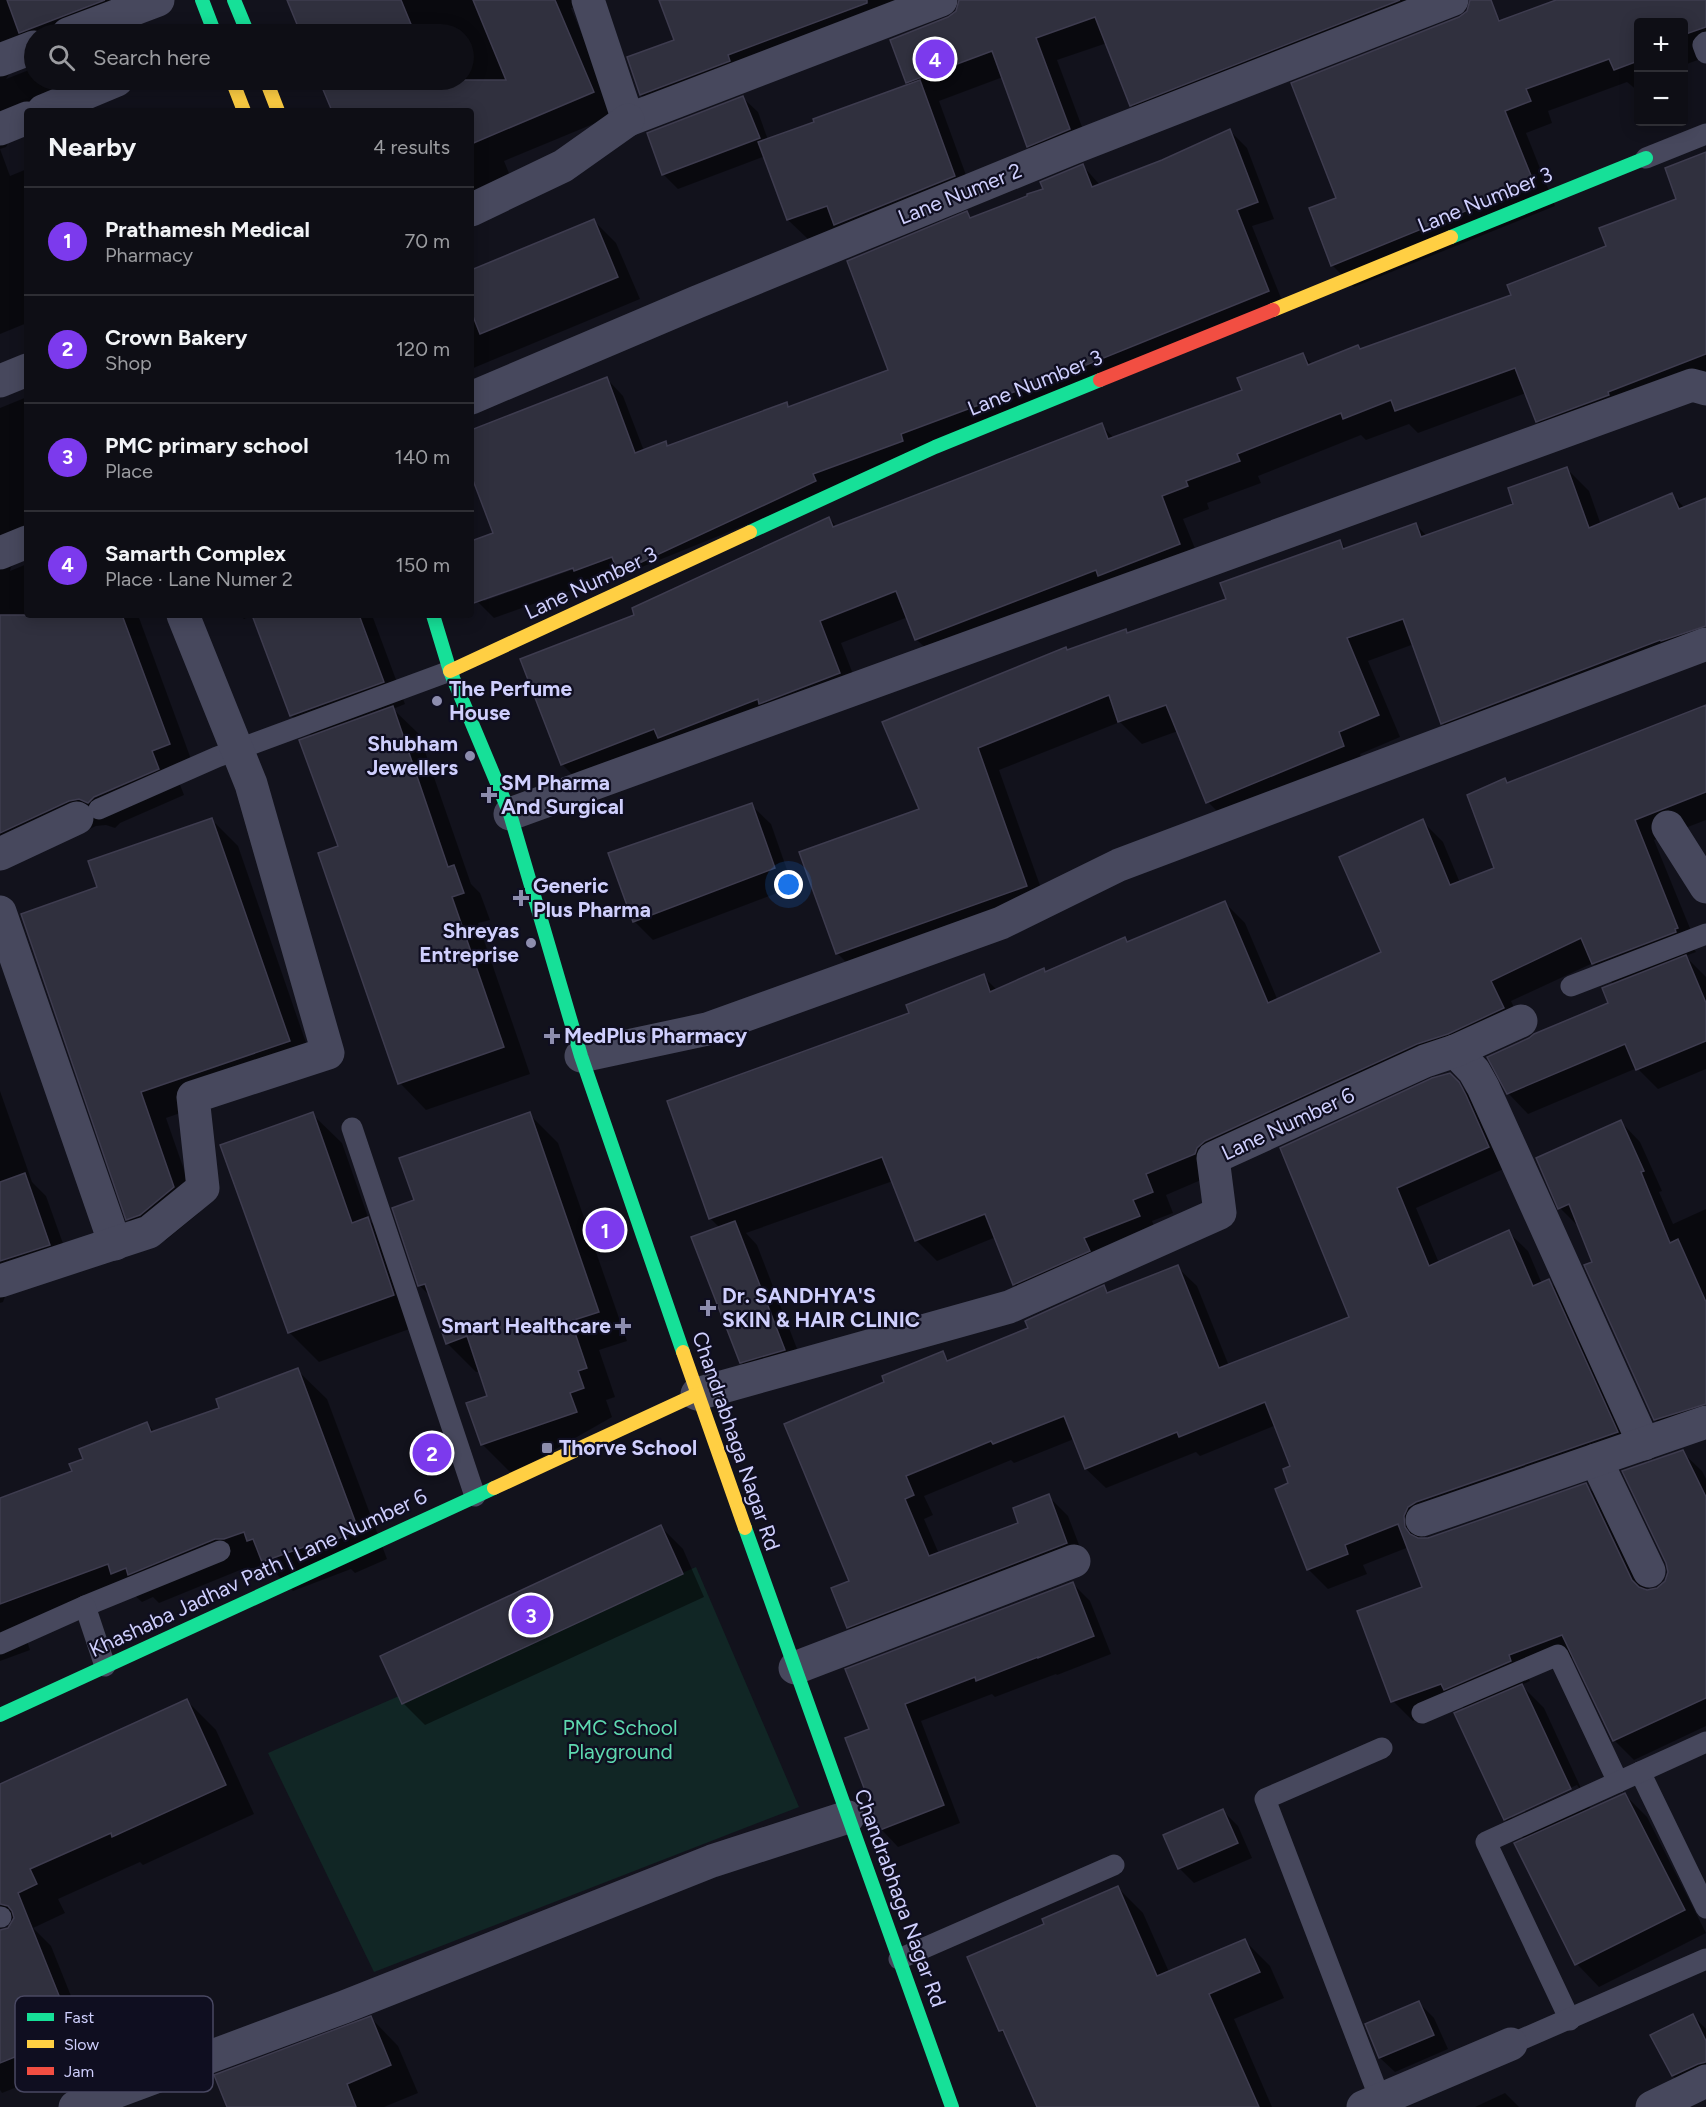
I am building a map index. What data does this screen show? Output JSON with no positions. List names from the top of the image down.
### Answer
{
  "streets": {
    "street": [
      "Lane Numer 2",
      "Lane Number 3",
      "Lane Number 6",
      "Chandrabhaga Nagar Rd",
      "Khashaba Jadhav Path | Lane Number 6"
    ]
  },
  "crossings": [
    ["Lane Number 3", "Chandrabhaga Nagar Rd"],
    ["Lane Number 6", "Chandrabhaga Nagar Rd"],
    ["Lane Number 6", "Khashaba Jadhav Path | Lane Number 6"],
    ["Chandrabhaga Nagar Rd", "Khashaba Jadhav Path | Lane Number 6"]
  ],
  "parks": ["PMC School Playground"],
  "places": {
    "other": ["The Perfume House", "Shubham Jewellers", "Shreyas Entreprise"],
    "health": [
      "SM Pharma And Surgical",
      "Generic Plus Pharma",
      "MedPlus Pharmacy",
      "Dr. SANDHYA'S SKIN & HAIR CLINIC",
      "Smart Healthcare"
    ],
    "transit": ["Thorve School"]
  },
  "legend": ["Fast", "Slow", "Jam"],
  "page": {
    "map_buttons": ["+", "−"],
    "search": "Search here",
    "pins": [
      "4",
      "1",
      "2",
      "3"
    ],
    "heading": ["Nearby", "4 results"],
    "list": [
      {
        "mark": "1",
        "name": "Prathamesh Medical",
        "note": "Pharmacy",
        "value": "70 m"
      },
      {
        "mark": "2",
        "name": "Crown Bakery",
        "note": "Shop",
        "value": "120 m"
      },
      {
        "mark": "3",
        "name": "PMC primary school",
        "note": "Place",
        "value": "140 m"
      },
      {
        "mark": "4",
        "name": "Samarth Complex",
        "note": "Place · Lane Numer 2",
        "value": "150 m"
      }
    ]
  }
}
